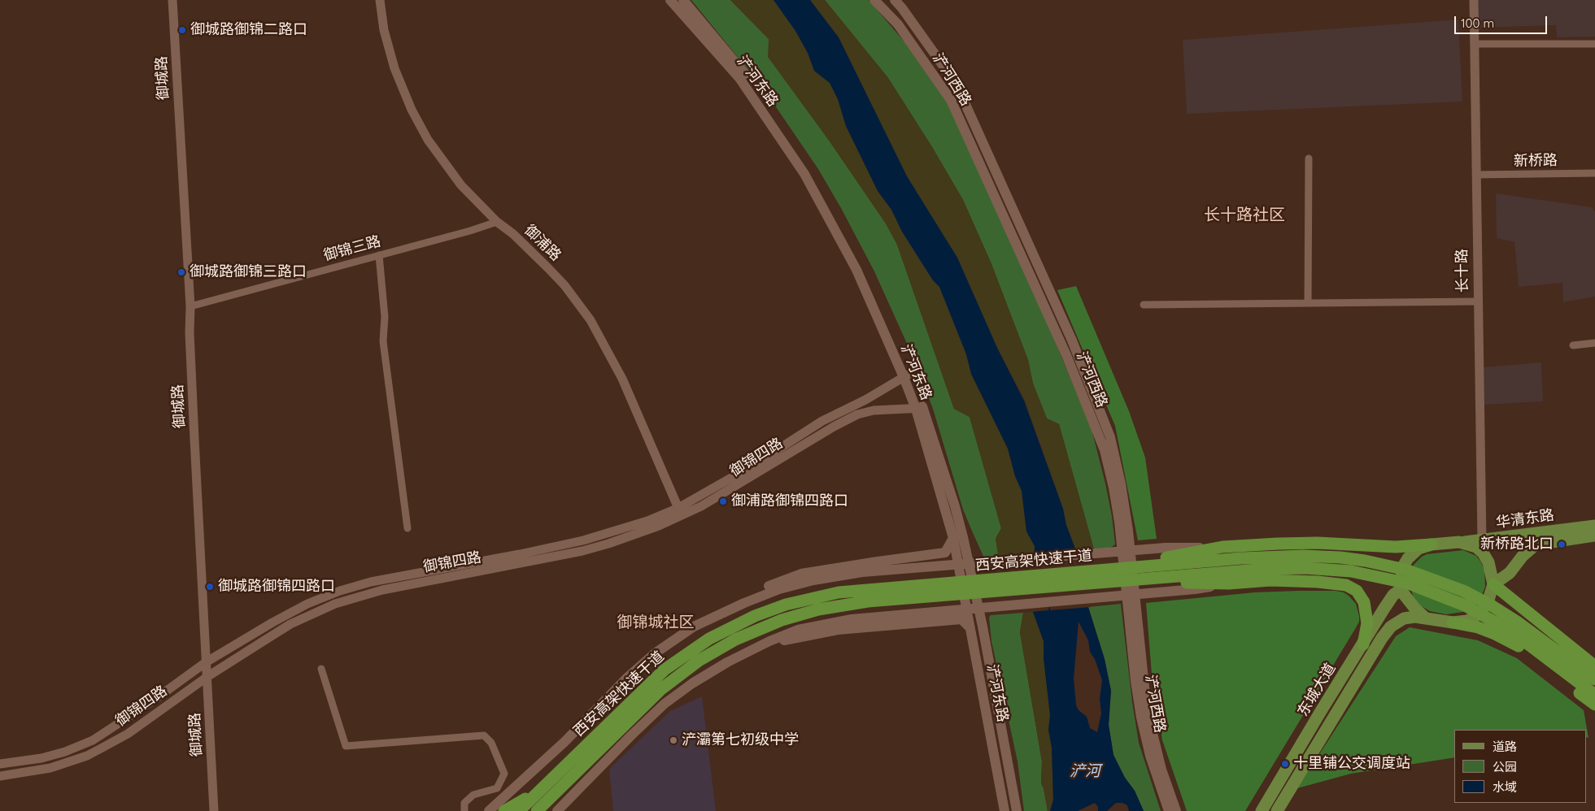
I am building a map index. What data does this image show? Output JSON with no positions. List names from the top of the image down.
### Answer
{
  "streets": {
    "highway": ["西安高架快速干道"],
    "main road": [
      "浐河西路",
      "浐河东路",
      "华清东路",
      "东城大道"
    ],
    "street": [
      "御城路",
      "新桥路",
      "御浦路",
      "御锦三路",
      "长十路",
      "御锦四路"
    ]
  },
  "crossings": [
    ["御城路", "御锦三路"],
    ["御城路", "御锦四路"],
    ["浐河东路", "御锦四路"],
    ["新桥路", "长十路"],
    ["御浦路", "御锦三路"],
    ["御浦路", "御锦四路"],
    ["长十路", "华清东路"],
    ["华清东路", "东城大道"]
  ],
  "districts": ["长十路社区", "御锦城社区"],
  "water": ["浐河"],
  "places": [
    "御城路御锦二路口",
    "御城路御锦三路口",
    "御浦路御锦四路口",
    "新桥路北口",
    "御城路御锦四路口",
    "浐灞第七初级中学",
    "十里铺公交调度站"
  ],
  "legend": ["道路", "公园", "水域"],
  "scale_bar": "100 m"
}
